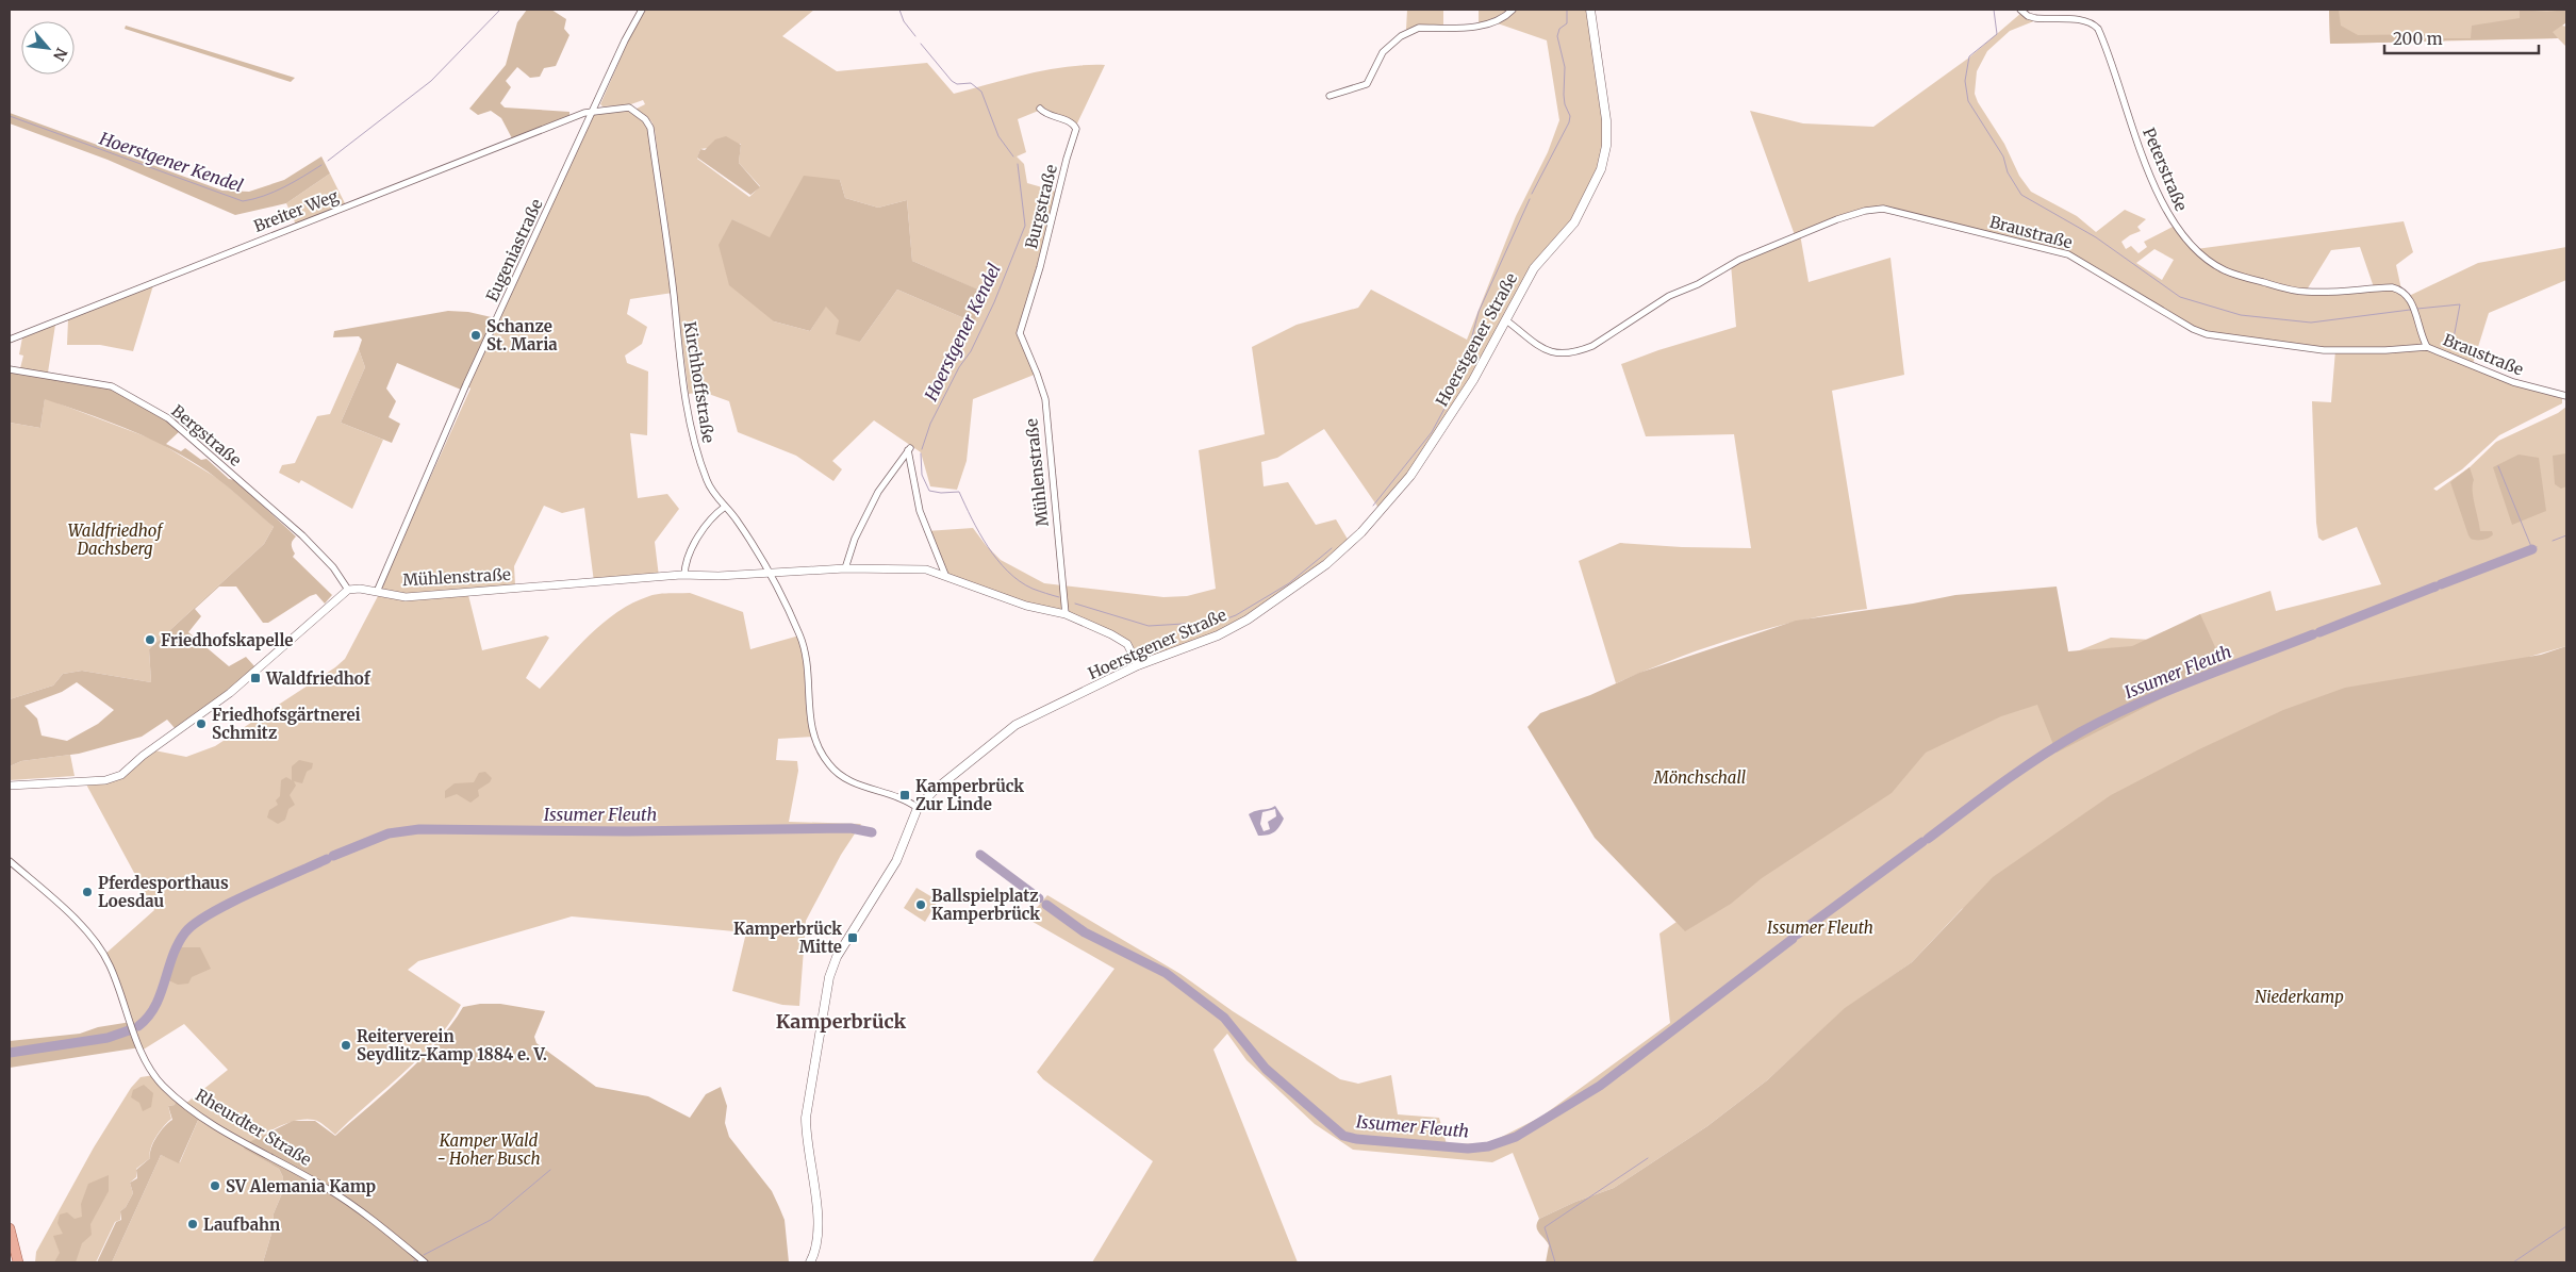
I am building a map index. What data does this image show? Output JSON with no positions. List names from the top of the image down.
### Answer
{
  "streets": {
    "main road": ["Hoerstgener Straße"],
    "street": [
      "Peterstraße",
      "Burgstraße",
      "Breiter Weg",
      "Braustraße",
      "Eugeniastraße",
      "Kirchhoffstraße",
      "Bergstraße",
      "Mühlenstraße",
      "Rheurdter Straße"
    ]
  },
  "crossings": [
    ["Peterstraße", "Braustraße"],
    ["Burgstraße", "Mühlenstraße"],
    ["Breiter Weg", "Eugeniastraße"],
    ["Breiter Weg", "Kirchhoffstraße"],
    ["Braustraße", "Hoerstgener Straße"],
    ["Eugeniastraße", "Kirchhoffstraße"],
    ["Eugeniastraße", "Mühlenstraße"],
    ["Hoerstgener Straße", "Kirchhoffstraße"],
    ["Hoerstgener Straße", "Mühlenstraße"],
    ["Kirchhoffstraße", "Mühlenstraße"],
    ["Bergstraße", "Mühlenstraße"]
  ],
  "districts": ["Kamperbrück"],
  "water": ["Hoerstgener Kendel", "Issumer Fleuth"],
  "parks": [
    "Waldfriedhof Dachsberg",
    "Mönchschall",
    "Issumer Fleuth",
    "Niederkamp",
    "Kamper Wald - Hoher Busch"
  ],
  "places": {
    "other": [
      "Schanze St. Maria",
      "Friedhofskapelle",
      "Friedhofsgärtnerei Schmitz",
      "Pferdesporthaus Loesdau",
      "Ballspielplatz Kamperbrück",
      "Reiterverein Seydlitz-Kamp 1884 e. V.",
      "SV Alemania Kamp",
      "Laufbahn"
    ],
    "transit": ["Waldfriedhof", "Kamperbrück Zur Linde", "Kamperbrück Mitte"]
  },
  "scale_bar": "200 m",
  "north": "bottom right"
}
